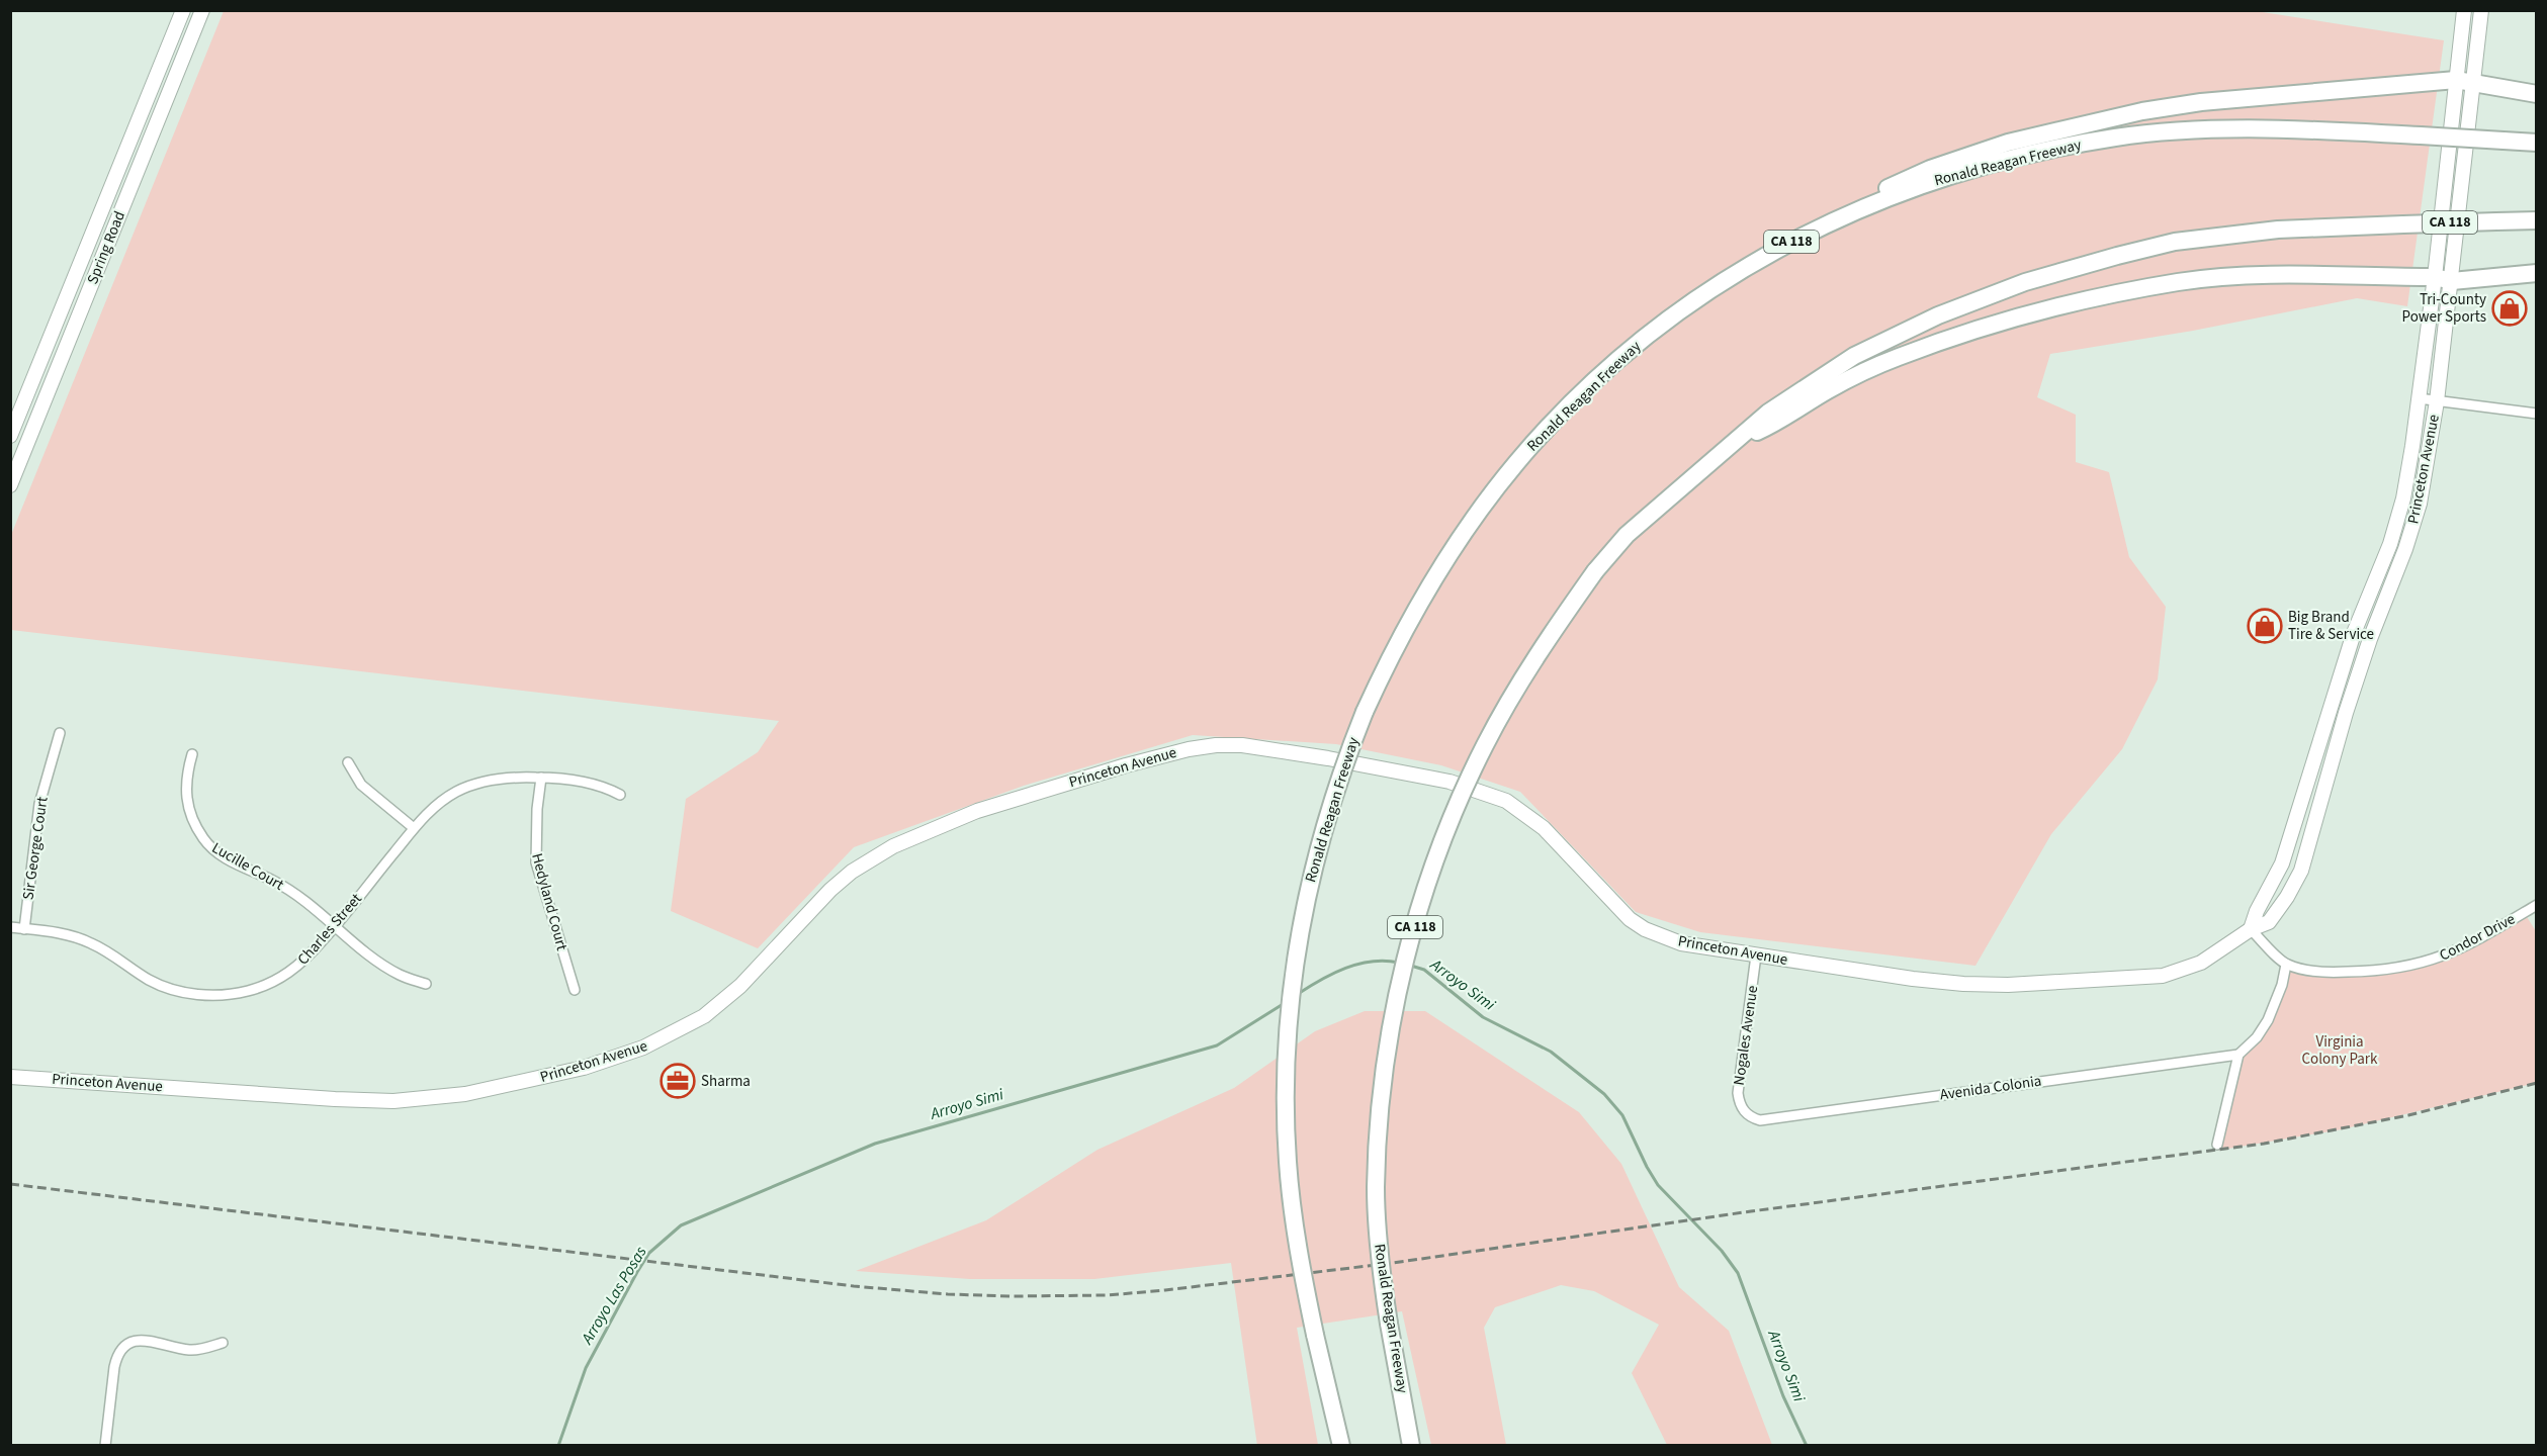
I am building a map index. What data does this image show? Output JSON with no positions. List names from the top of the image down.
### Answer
{
  "streets": {
    "highway": ["Ronald Reagan Freeway", "CA 118"],
    "street": [
      "Spring Road",
      "Princeton Avenue",
      "Sir George Court",
      "Lucille Court",
      "Hedyland Court",
      "Charles Street",
      "Condor Drive",
      "Nogales Avenue",
      "Avenida Colonia"
    ]
  },
  "crossings": [
    ["Ronald Reagan Freeway", "CA 118"],
    ["Princeton Avenue", "Nogales Avenue"],
    ["Sir George Court", "Charles Street"],
    ["Lucille Court", "Charles Street"],
    ["Hedyland Court", "Charles Street"],
    ["Nogales Avenue", "Avenida Colonia"]
  ],
  "water": ["Arroyo Simi", "Arroyo Las Posas"],
  "parks": ["Virginia Colony Park"],
  "places": {
    "shop": ["Tri-County Power Sports", "Big Brand Tire & Service"],
    "office": ["Sharma"]
  }
}
